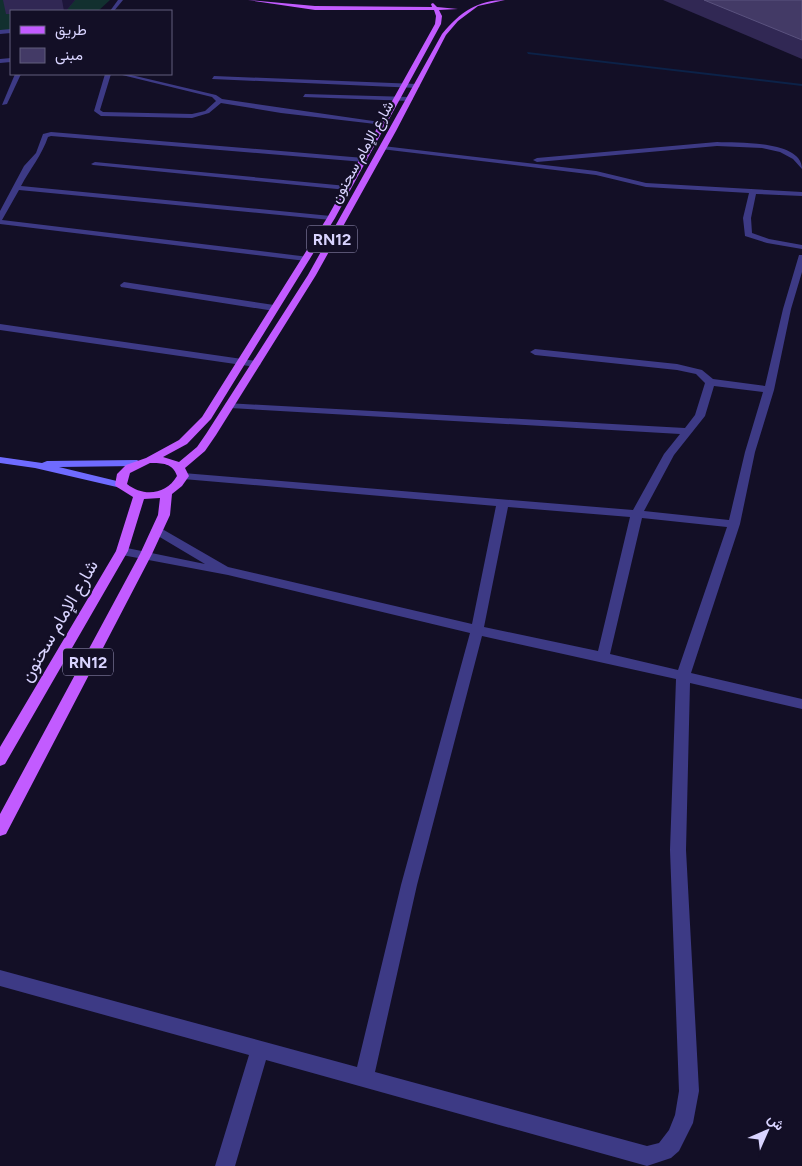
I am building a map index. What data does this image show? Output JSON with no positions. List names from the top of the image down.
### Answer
{
  "streets": {
    "main road": ["شارع الإمام سحنون", "RN12"]
  },
  "crossings": [
    ["شارع الإمام سحنون", "RN12"]
  ],
  "legend": ["طريق", "مبنى"],
  "north": "top right"
}
